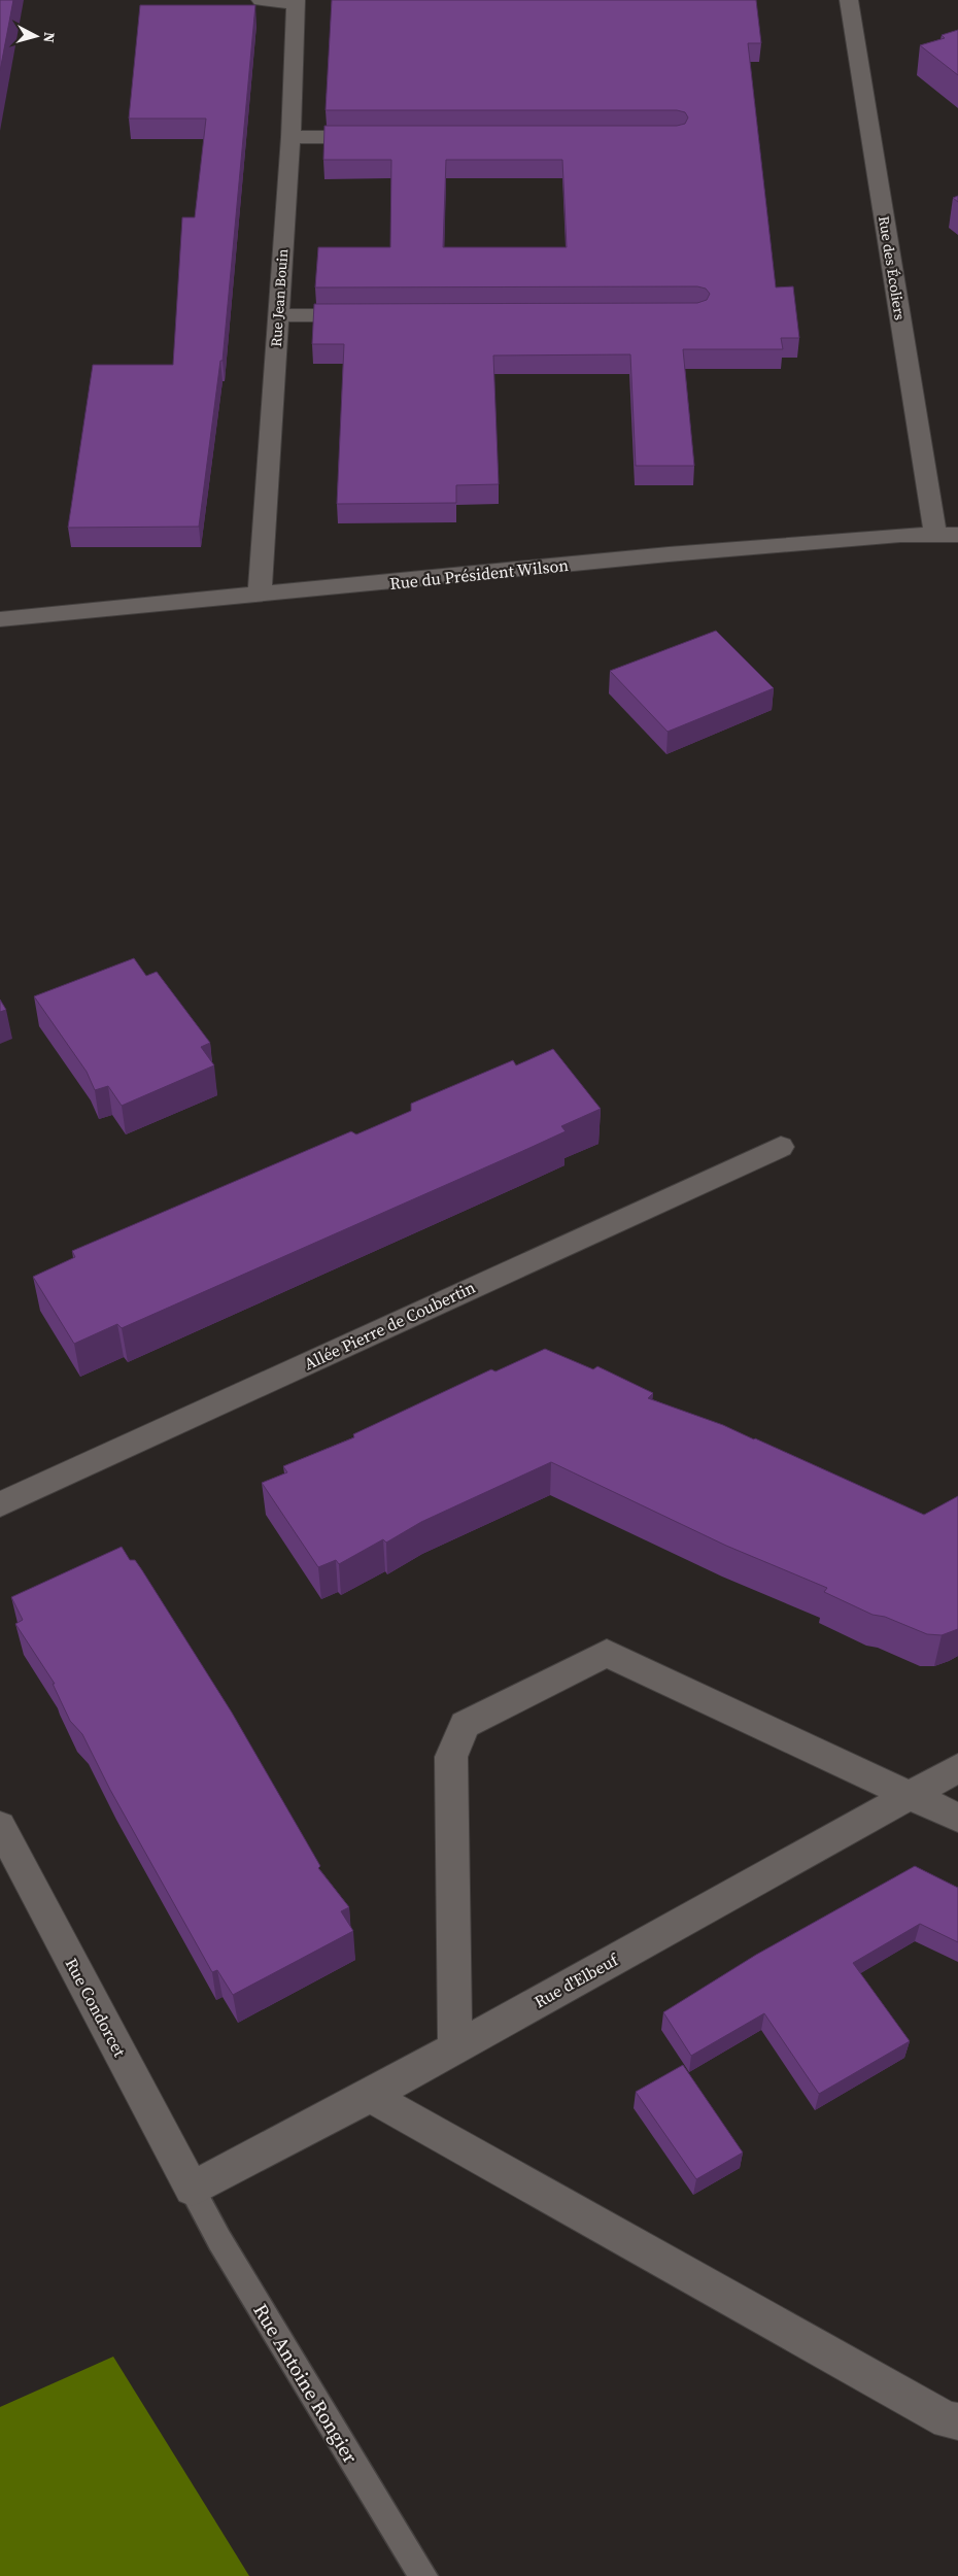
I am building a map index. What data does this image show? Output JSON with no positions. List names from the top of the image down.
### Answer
{
  "streets": {
    "street": [
      "Rue des Écoliers",
      "Rue Jean Bouin",
      "Rue du Président Wilson",
      "Allée Pierre de Coubertin",
      "Rue d'Elbeuf",
      "Rue Condorcet"
    ],
    "lane": ["Rue Antoine Rongier"]
  },
  "crossings": [
    ["Rue des Écoliers", "Rue du Président Wilson"],
    ["Rue Jean Bouin", "Rue du Président Wilson"],
    ["Rue d'Elbeuf", "Rue Condorcet"],
    ["Rue d'Elbeuf", "Rue Antoine Rongier"],
    ["Rue Condorcet", "Rue Antoine Rongier"]
  ],
  "north": "right"
}
